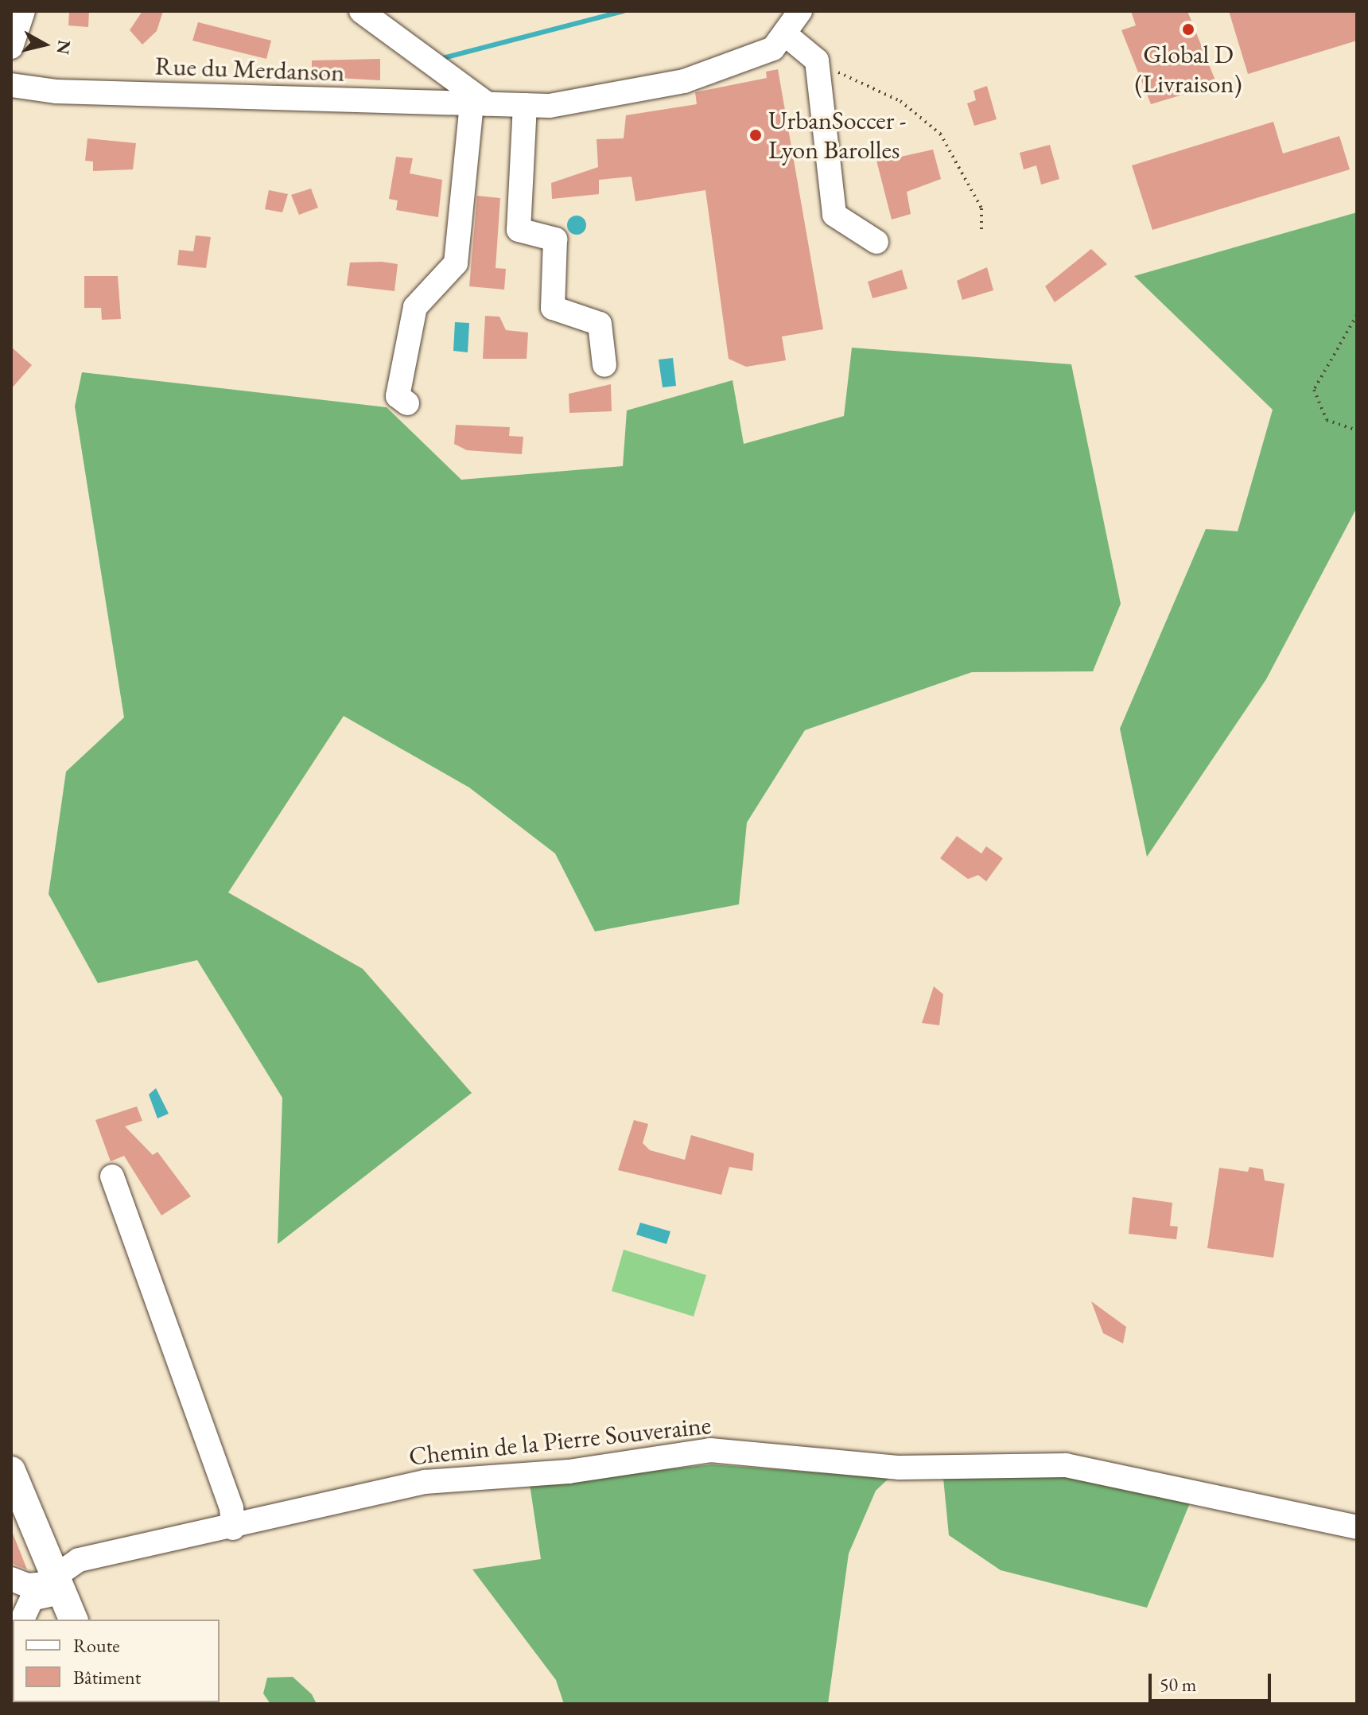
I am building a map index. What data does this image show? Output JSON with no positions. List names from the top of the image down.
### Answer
{
  "streets": {
    "street": ["Rue du Merdanson", "Chemin de la Pierre Souveraine"]
  },
  "places": ["Global D (Livraison)", "UrbanSoccer - Lyon Barolles"],
  "legend": ["Route", "Bâtiment"],
  "scale_bar": "50 m",
  "north": "right"
}
